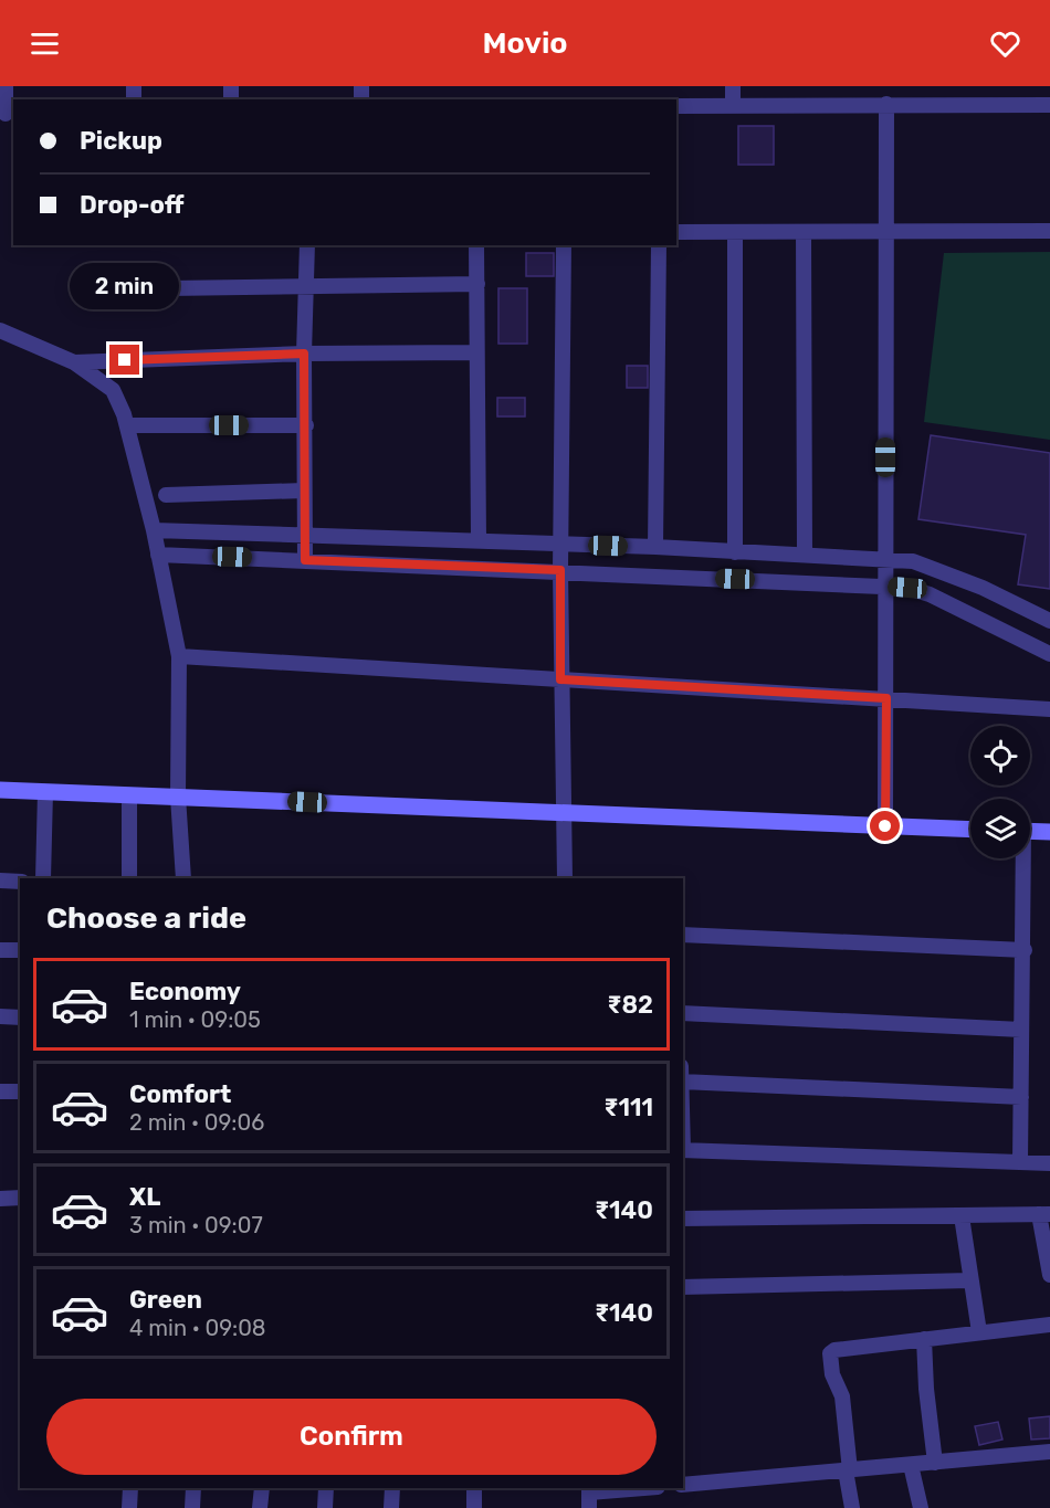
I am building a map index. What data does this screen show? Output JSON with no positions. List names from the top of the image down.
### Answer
{
  "page": {
    "header": "Movio",
    "banner": ["Pickup", "Drop-off"],
    "bubble": "2 min",
    "heading": "Choose a ride",
    "list": [
      {
        "name": "Economy",
        "note": "1 min · 09:05",
        "value": "₹82"
      },
      {
        "name": "Comfort",
        "note": "2 min · 09:06",
        "value": "₹111"
      },
      {
        "name": "XL",
        "note": "3 min · 09:07",
        "value": "₹140"
      },
      {
        "name": "Green",
        "note": "4 min · 09:08",
        "value": "₹140"
      }
    ],
    "buttons": "Confirm"
  }
}
